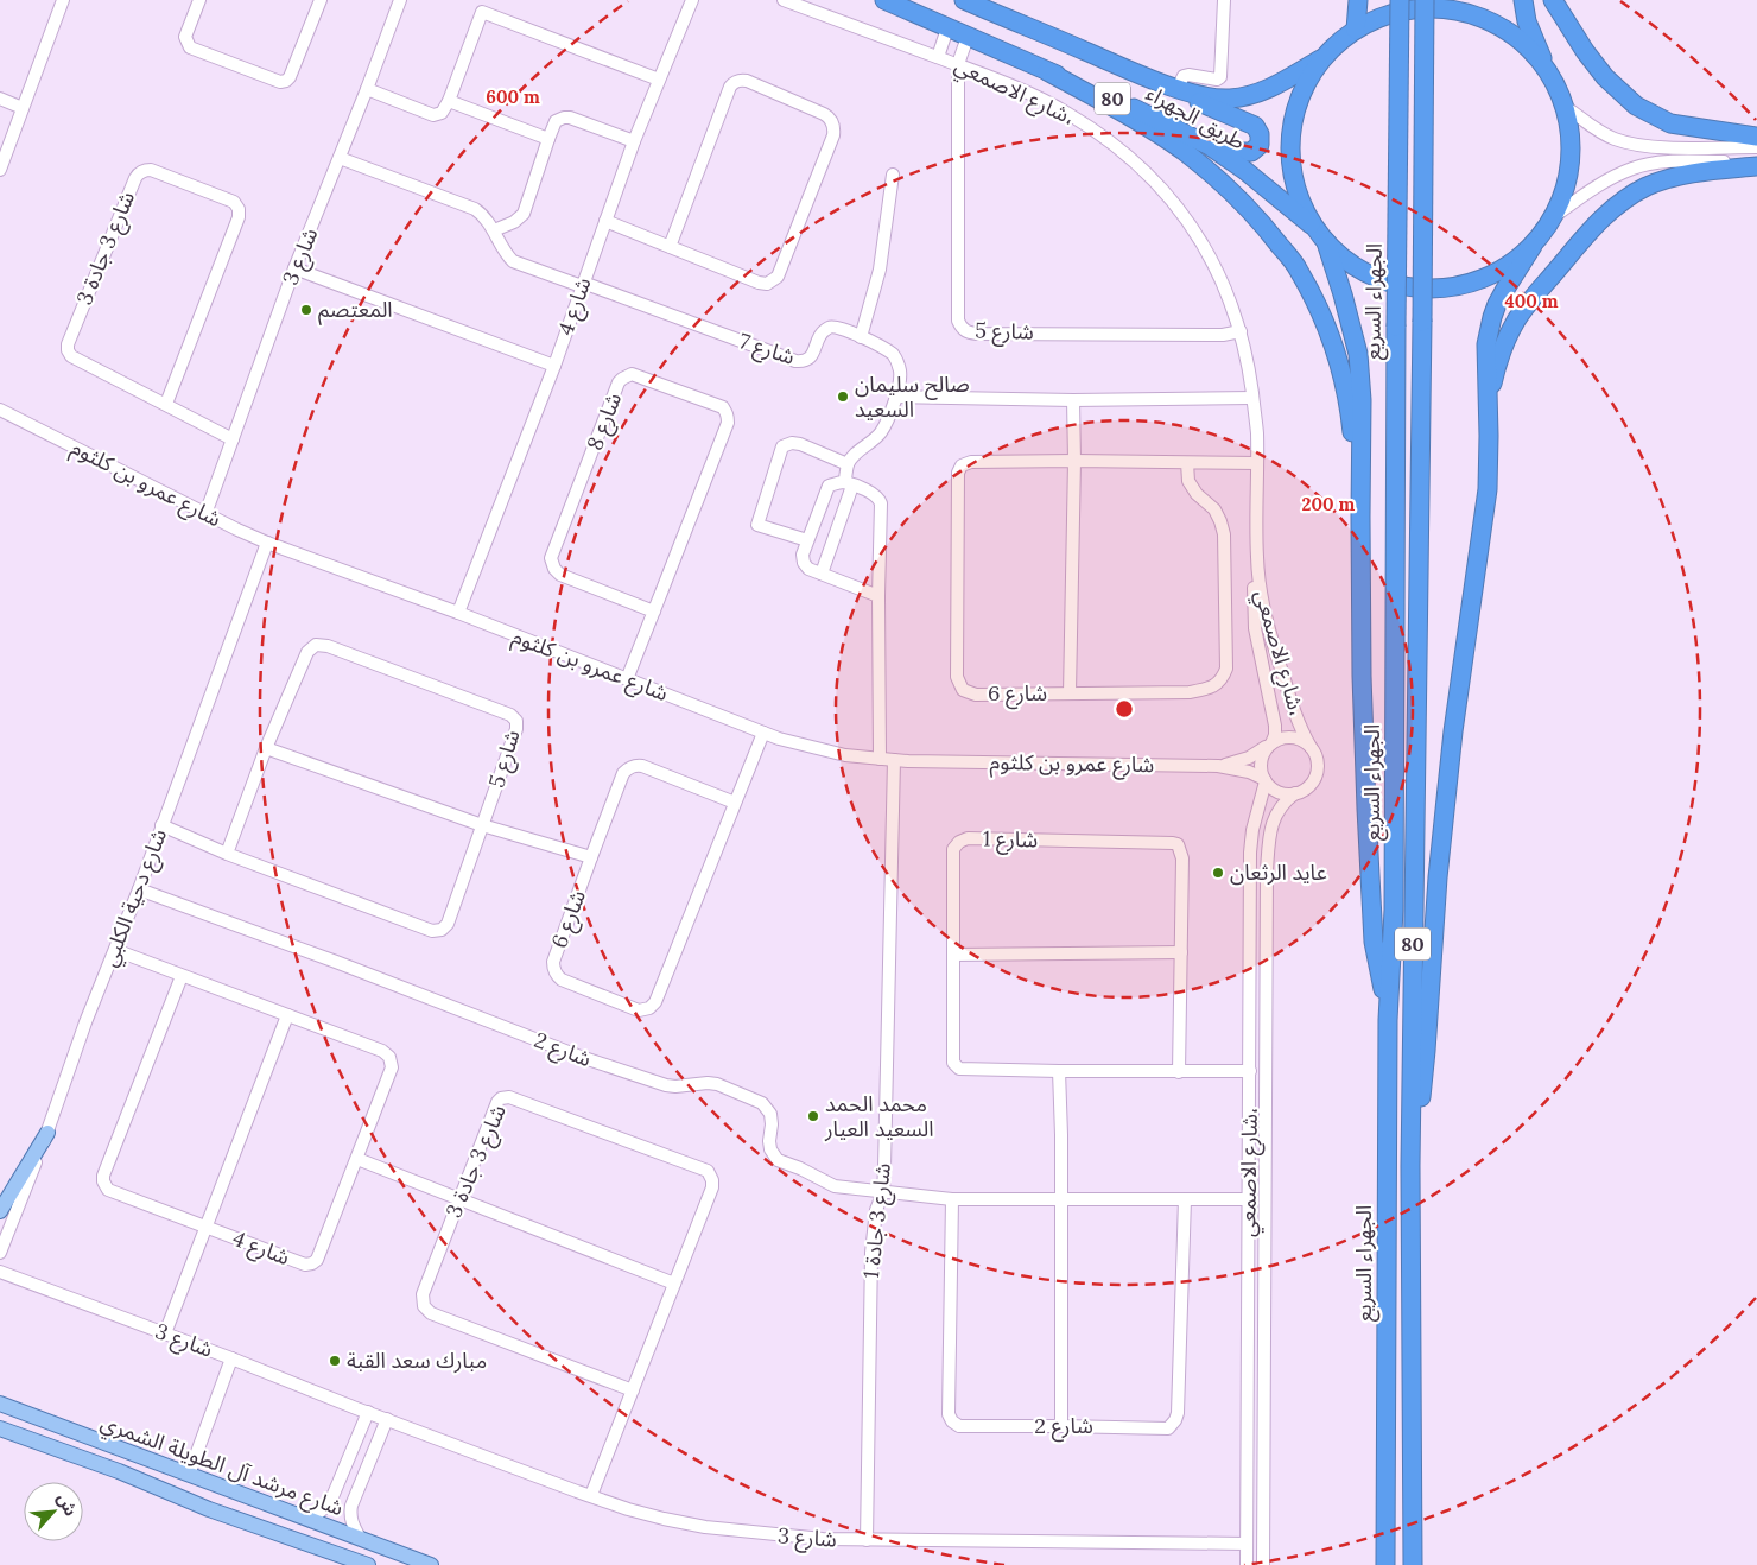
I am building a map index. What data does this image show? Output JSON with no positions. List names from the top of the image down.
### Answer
{
  "streets": {
    "highway": ["80", "طريق الجهراء", "الجهراء السريع"],
    "main road": ["شارع مرشد آل الطويلة الشمري"],
    "street": [
      "شارع الاصمعي،",
      "شارع 3 جادة 3",
      "شارع 3",
      "شارع 4",
      "شارع 5",
      "شارع 7",
      "شارع 8",
      "شارع عمرو بن كلثوم",
      "شارع 6",
      "شارع 1",
      "شارع دحية الكلبي",
      "شارع 2",
      "شارع 3 جادة 1"
    ]
  },
  "crossings": [
    ["شارع الاصمعي،", "شارع 3"],
    ["شارع الاصمعي،", "شارع 5"],
    ["شارع الاصمعي،", "شارع عمرو بن كلثوم"],
    ["شارع الاصمعي،", "شارع 6"],
    ["شارع الاصمعي،", "شارع 1"],
    ["شارع الاصمعي،", "شارع 2"],
    ["80", "طريق الجهراء"],
    ["شارع 3 جادة 3", "شارع 3"],
    ["شارع 3", "شارع عمرو بن كلثوم"],
    ["شارع 3", "شارع 3 جادة 1"],
    ["شارع 4", "شارع 7"],
    ["شارع 4", "شارع عمرو بن كلثوم"],
    ["شارع 4", "شارع دحية الكلبي"],
    ["شارع 5", "شارع دحية الكلبي"],
    ["شارع 8", "شارع عمرو بن كلثوم"],
    ["شارع عمرو بن كلثوم", "شارع 6"],
    ["شارع عمرو بن كلثوم", "شارع دحية الكلبي"],
    ["شارع عمرو بن كلثوم", "شارع 3 جادة 1"],
    ["شارع دحية الكلبي", "شارع 2"],
    ["شارع 2", "شارع 3 جادة 1"]
  ],
  "places": [
    "المعتصم",
    "صالح سليمان السعيد",
    "عايد الرثعان",
    "محمد الحمد السعيد العيار",
    "مبارك سعد القبة"
  ],
  "north": "top right",
  "rings": ["600 m", "400 m", "200 m"]
}
